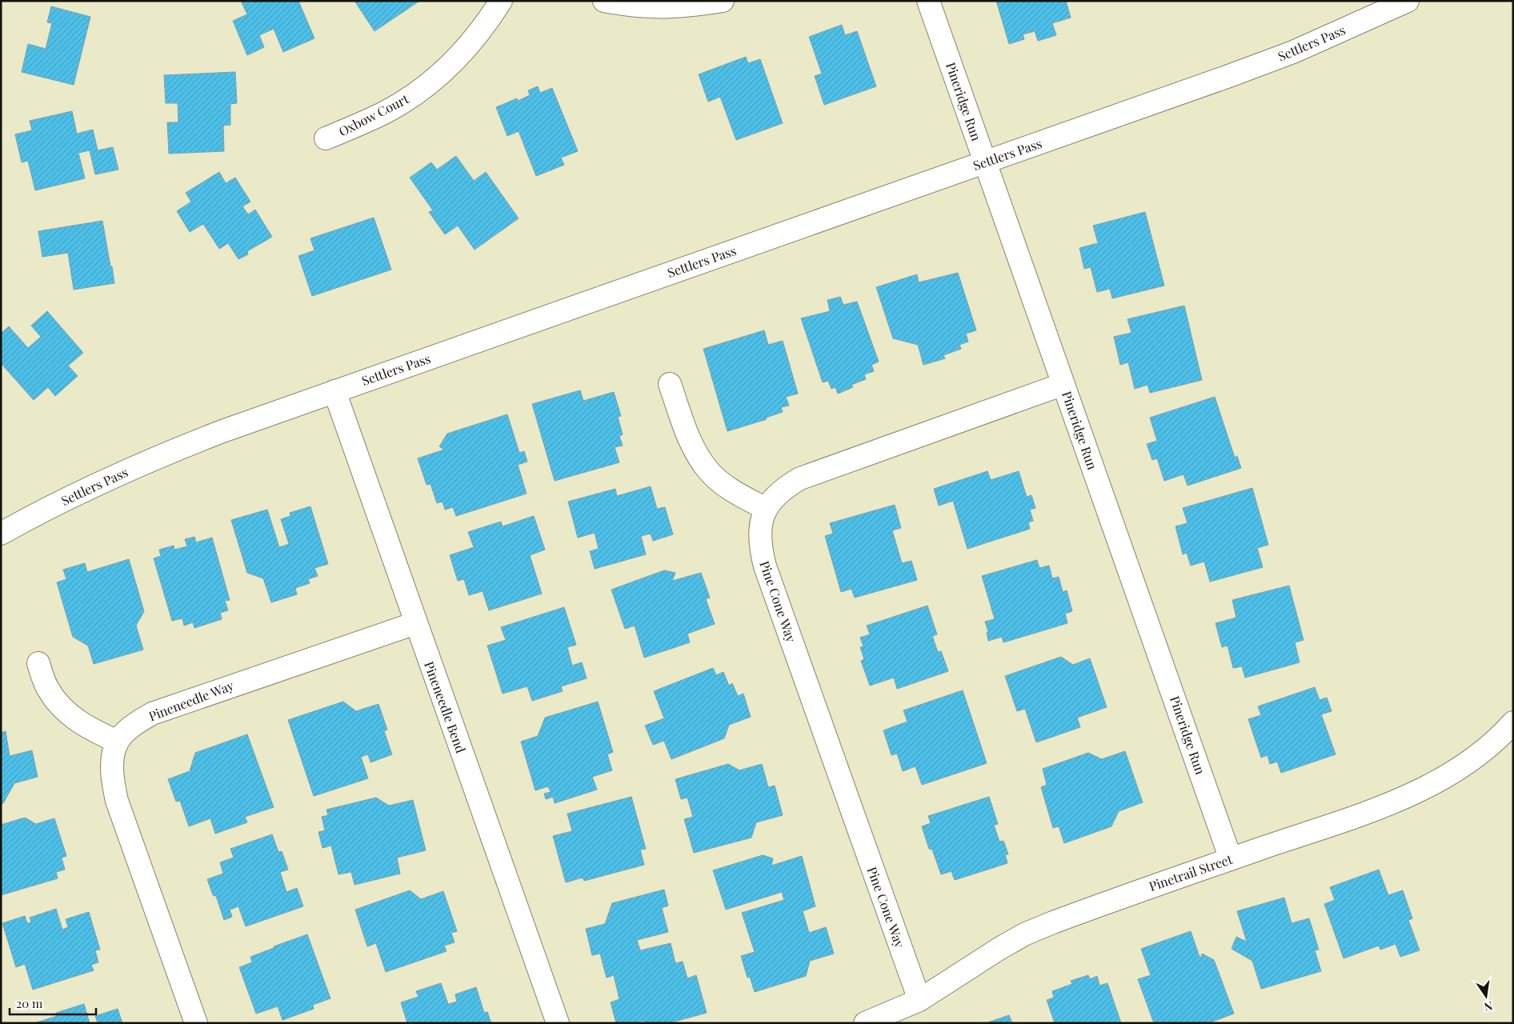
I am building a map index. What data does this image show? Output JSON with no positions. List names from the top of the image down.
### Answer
{
  "streets": {
    "street": [
      "Settlers Pass",
      "Pineridge Run",
      "Oxbow Court",
      "Pine Cone Way",
      "Pineneedle Way",
      "Pineneedle Bend",
      "Pinetrail Street"
    ]
  },
  "crossings": [
    ["Settlers Pass", "Pineridge Run"],
    ["Settlers Pass", "Pineneedle Bend"],
    ["Pineridge Run", "Pine Cone Way"],
    ["Pineridge Run", "Pinetrail Street"],
    ["Pine Cone Way", "Pinetrail Street"],
    ["Pineneedle Way", "Pineneedle Bend"]
  ],
  "scale_bar": "20 m",
  "north": "bottom"
}
